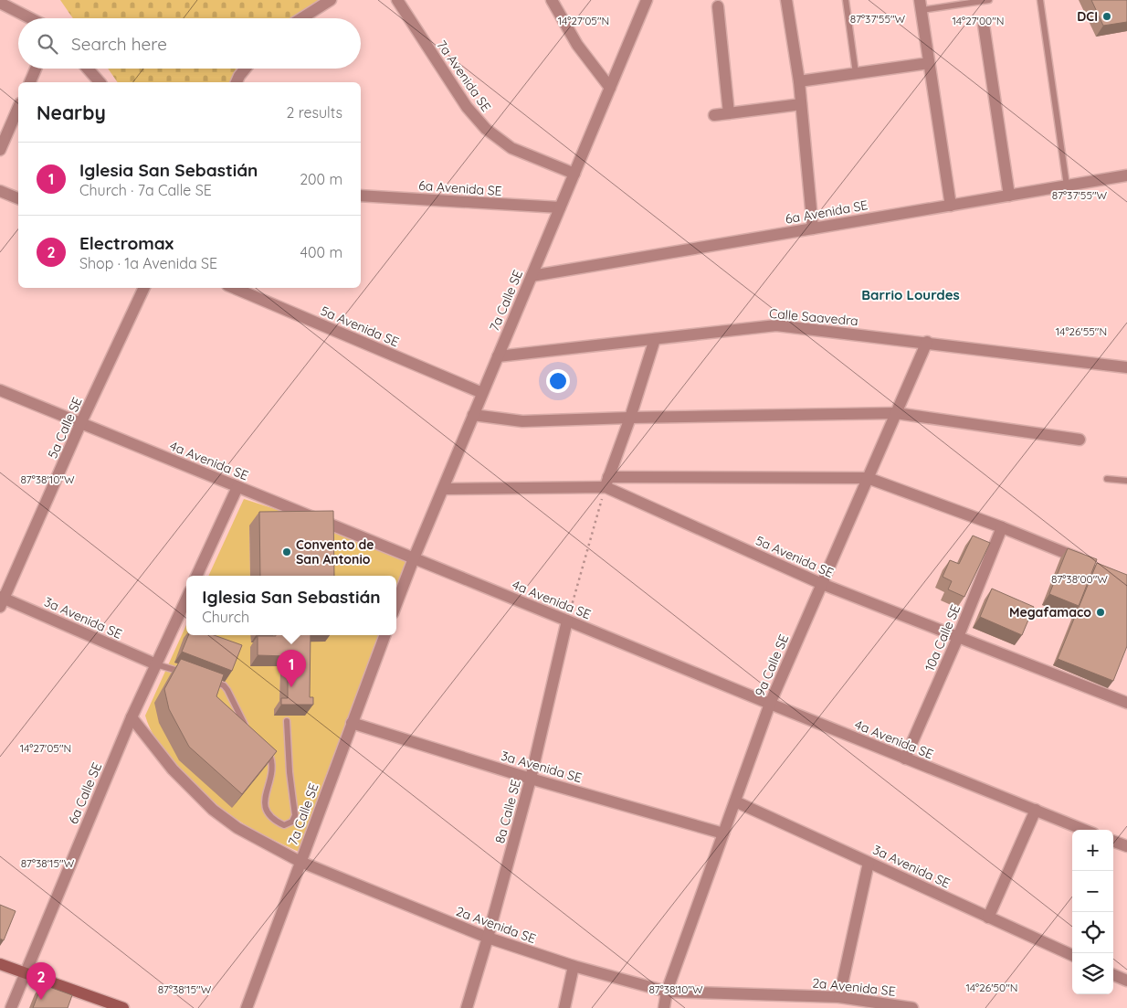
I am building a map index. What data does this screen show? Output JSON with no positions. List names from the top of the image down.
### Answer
{
  "streets": {
    "street": [
      "7a Avenida SE",
      "6a Avenida SE",
      "7a Calle SE",
      "Calle Saavedra",
      "5a Avenida SE",
      "5a Calle SE",
      "4a Avenida SE",
      "3a Avenida SE",
      "10a Calle SE",
      "9a Calle SE",
      "6a Calle SE",
      "8a Calle SE",
      "2a Avenida SE"
    ]
  },
  "crossings": [
    ["7a Avenida SE", "7a Calle SE"],
    ["6a Avenida SE", "7a Calle SE"],
    ["7a Calle SE", "Calle Saavedra"],
    ["7a Calle SE", "5a Avenida SE"],
    ["7a Calle SE", "4a Avenida SE"],
    ["7a Calle SE", "3a Avenida SE"],
    ["7a Calle SE", "2a Avenida SE"],
    ["Calle Saavedra", "9a Calle SE"],
    ["5a Avenida SE", "10a Calle SE"],
    ["5a Avenida SE", "9a Calle SE"],
    ["5a Calle SE", "4a Avenida SE"],
    ["5a Calle SE", "3a Avenida SE"],
    ["4a Avenida SE", "10a Calle SE"],
    ["4a Avenida SE", "9a Calle SE"],
    ["4a Avenida SE", "8a Calle SE"],
    ["3a Avenida SE", "9a Calle SE"],
    ["3a Avenida SE", "6a Calle SE"],
    ["3a Avenida SE", "8a Calle SE"],
    ["9a Calle SE", "2a Avenida SE"],
    ["6a Calle SE", "2a Avenida SE"],
    ["8a Calle SE", "2a Avenida SE"]
  ],
  "districts": ["Barrio Lourdes"],
  "places": ["DCI", "Convento de San Antonio", "Megafamaco"],
  "page": {
    "search": "Search here",
    "heading": ["Nearby", "2 results"],
    "list": [
      {
        "mark": "1",
        "name": "Iglesia San Sebastián",
        "note": "Church · 7a Calle SE",
        "value": "200 m"
      },
      {
        "mark": "2",
        "name": "Electromax",
        "note": "Shop · 1a Avenida SE",
        "value": "400 m"
      }
    ],
    "popup": ["Iglesia San Sebastián", "Church"],
    "pins": ["1", "2"],
    "map_buttons": ["+", "−"]
  },
  "coordinates": [
    "87°37'55\"W",
    "14°27'05\"N",
    "14°27'00\"N",
    "14°26'55\"N",
    "87°38'10\"W",
    "87°38'00\"W",
    "87°38'15\"W",
    "14°26'50\"N"
  ]
}
